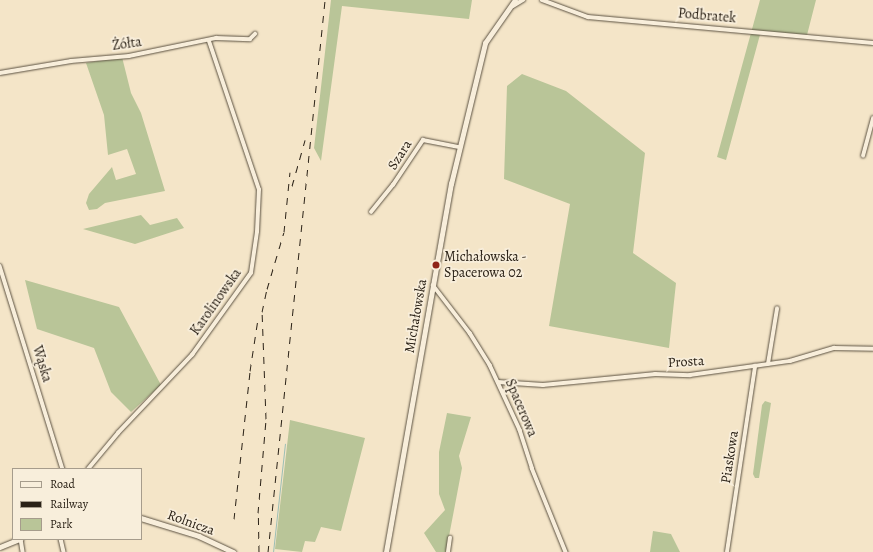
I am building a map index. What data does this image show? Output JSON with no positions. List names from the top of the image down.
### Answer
{
  "streets": {
    "street": [
      "Podbratek",
      "Żółta",
      "Szara",
      "Karolinowska",
      "Michałowska",
      "Prosta",
      "Wąska",
      "Spacerowa",
      "Piaskowa",
      "Rolnicza"
    ]
  },
  "crossings": [
    ["Żółta", "Karolinowska"],
    ["Szara", "Michałowska"],
    ["Michałowska", "Spacerowa"],
    ["Prosta", "Spacerowa"],
    ["Prosta", "Piaskowa"]
  ],
  "places": ["Michałowska - Spacerowa 02"],
  "legend": ["Road", "Railway", "Park"]
}
